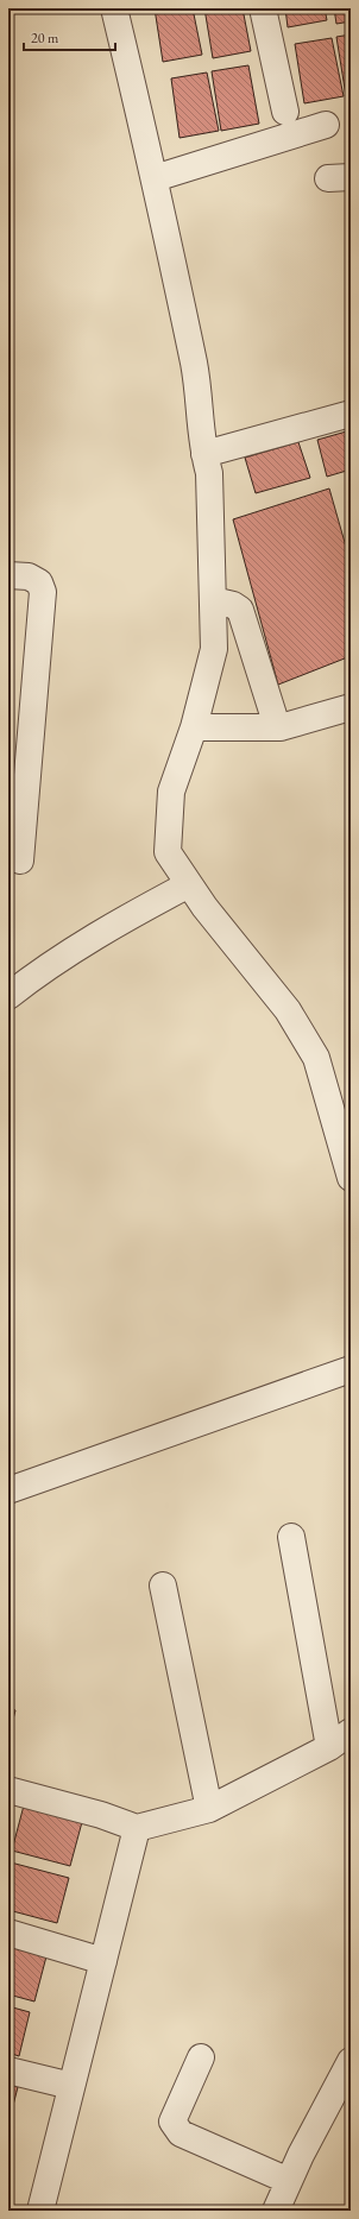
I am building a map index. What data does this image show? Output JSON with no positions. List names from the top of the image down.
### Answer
{
  "scale_bar": "20 m"
}
